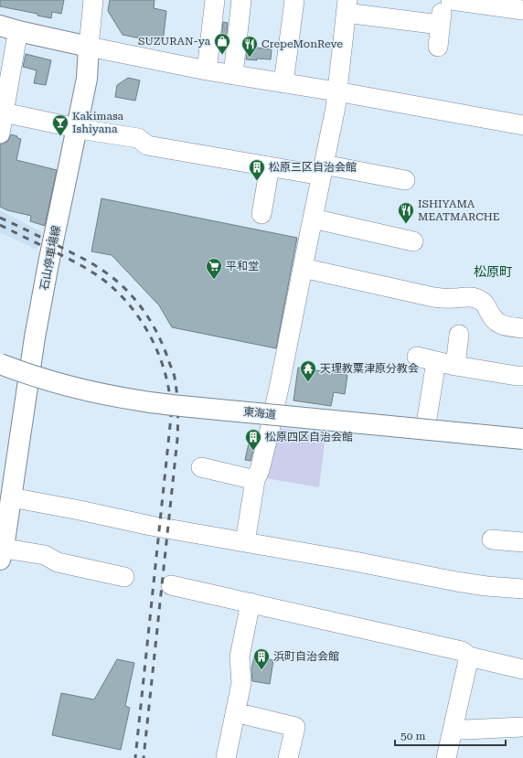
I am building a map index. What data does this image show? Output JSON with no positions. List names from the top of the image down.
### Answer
{
  "streets": {
    "main road": ["石山停車場線", "東海道"]
  },
  "districts": ["松原町"],
  "places": {
    "shop": ["SUZURAN-ya"],
    "restaurant": ["CrepeMonReve", "ISHIYAMA MEATMARCHE"],
    "bar": ["Kakimasa Ishiyana"],
    "building": ["松原三区自治会館", "松原四区自治会館", "浜町自治会館"],
    "supermarket": ["平和堂"],
    "temple": ["天理教粟津原分教会"]
  },
  "scale_bar": "50 m"
}
